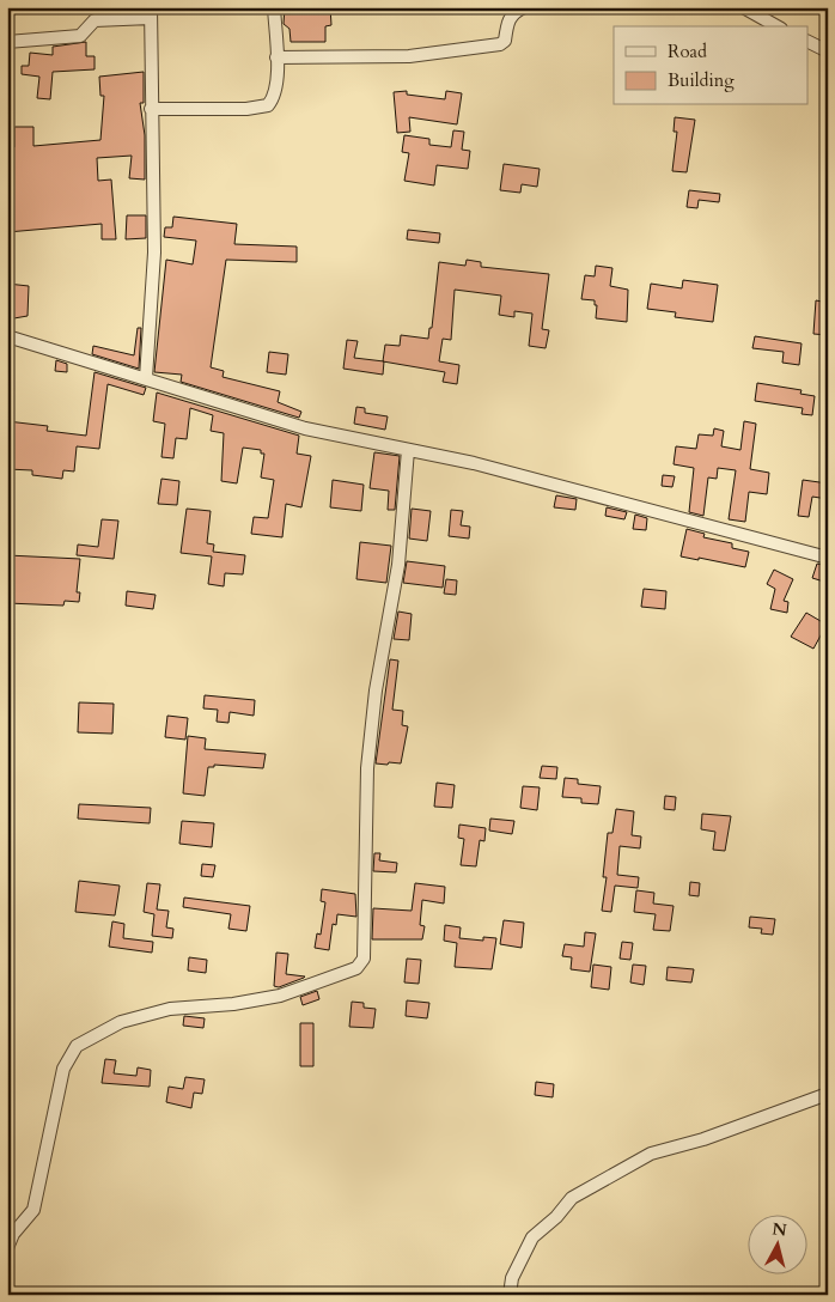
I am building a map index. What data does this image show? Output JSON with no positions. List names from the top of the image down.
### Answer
{
  "legend": ["Road", "Building"],
  "north": "top"
}
